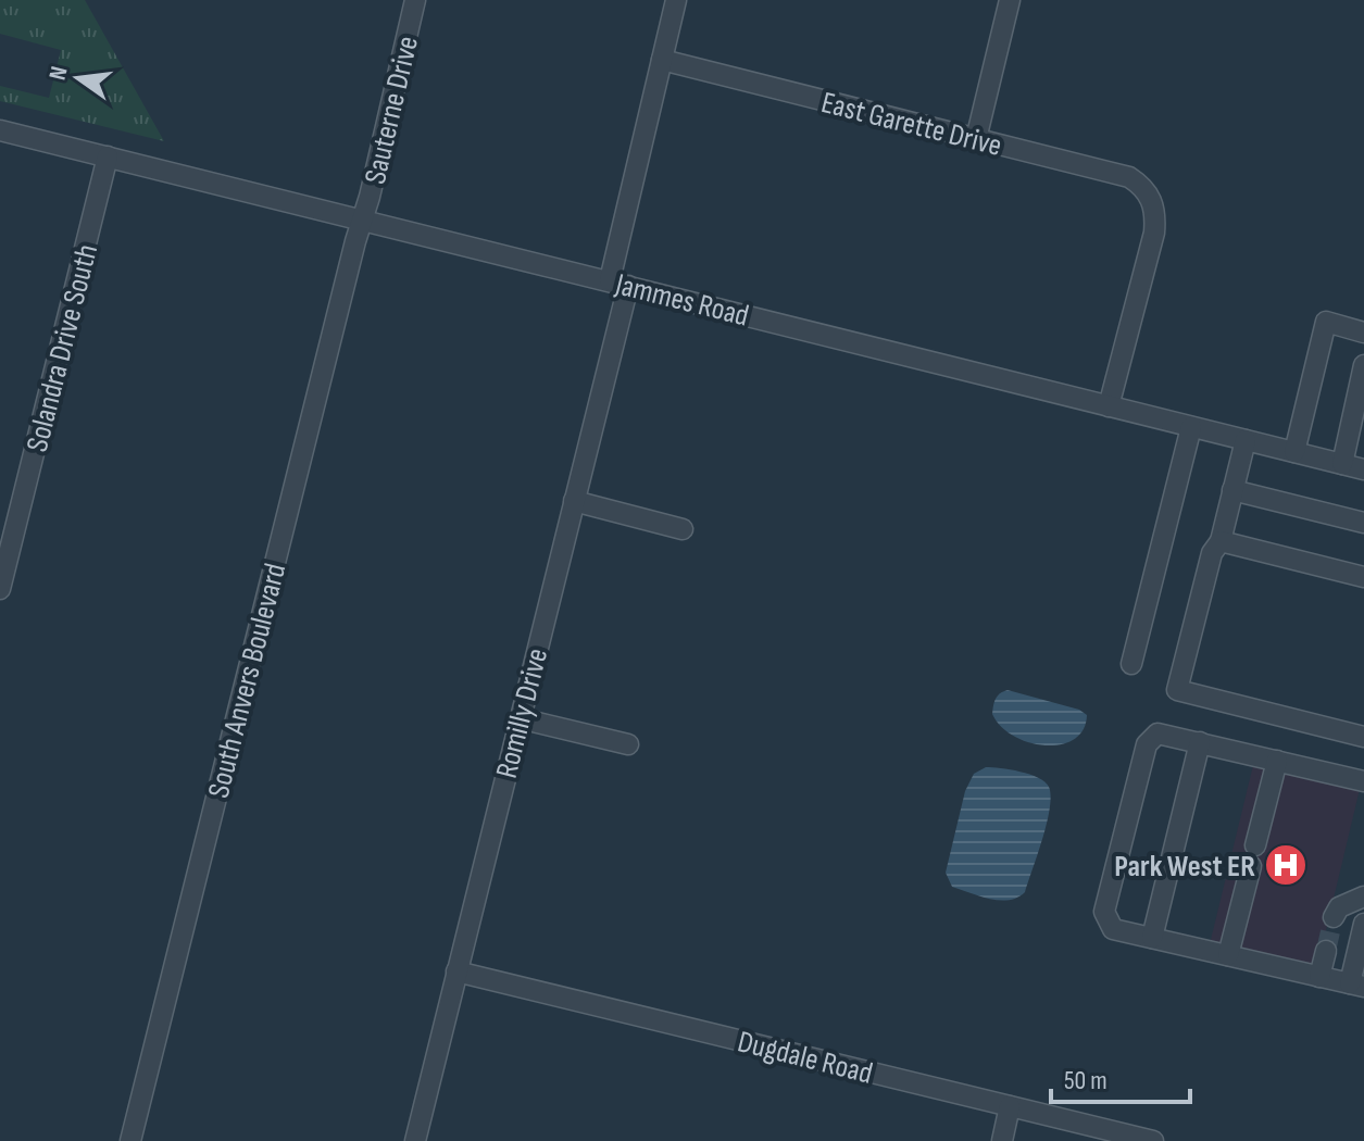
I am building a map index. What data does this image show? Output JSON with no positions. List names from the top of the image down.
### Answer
{
  "streets": {
    "street": [
      "Sauterne Drive",
      "East Garette Drive",
      "Jammes Road",
      "Solandra Drive South",
      "South Anvers Boulevard",
      "Romilly Drive",
      "Dugdale Road"
    ]
  },
  "crossings": [
    ["Sauterne Drive", "Jammes Road"],
    ["Sauterne Drive", "South Anvers Boulevard"],
    ["East Garette Drive", "Jammes Road"],
    ["East Garette Drive", "Romilly Drive"],
    ["Jammes Road", "Solandra Drive South"],
    ["Jammes Road", "South Anvers Boulevard"],
    ["Jammes Road", "Romilly Drive"],
    ["Romilly Drive", "Dugdale Road"]
  ],
  "places": {
    "hospital": ["Park West ER"]
  },
  "scale_bar": "50 m",
  "north": "left"
}
